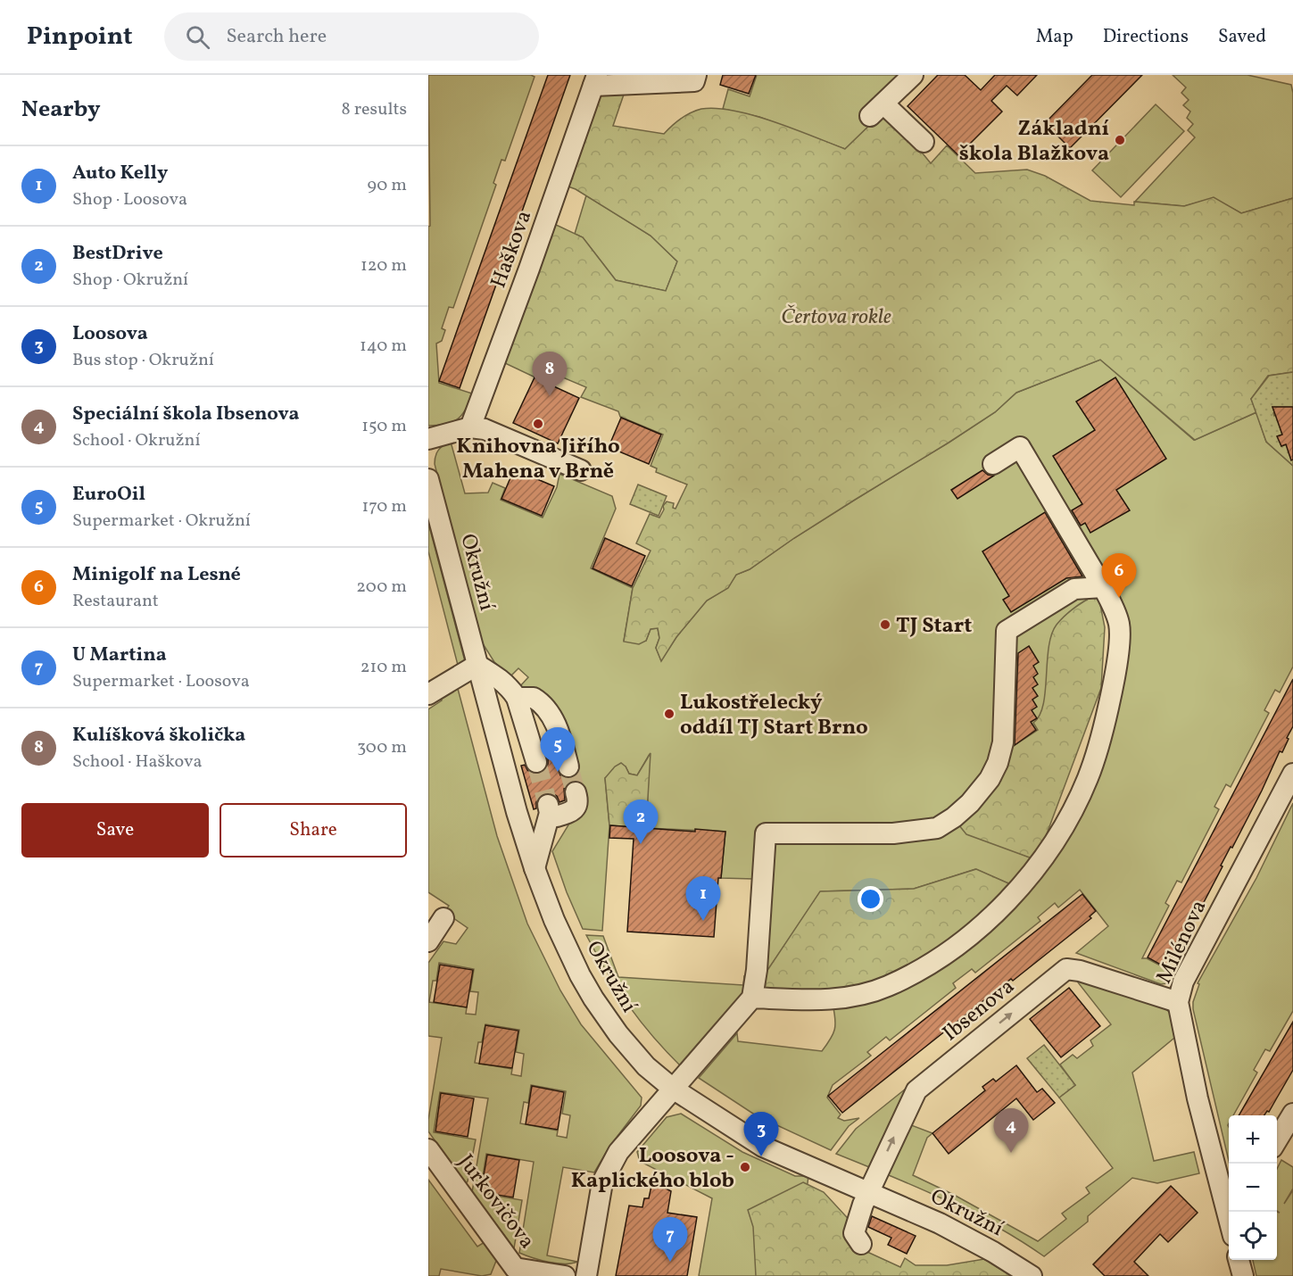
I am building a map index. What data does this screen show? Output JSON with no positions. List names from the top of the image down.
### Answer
{
  "streets": {
    "street": [
      "Haškova",
      "Okružní",
      "Milénova",
      "Ibsenova",
      "Jurkovičova"
    ]
  },
  "crossings": [
    ["Okružní", "Ibsenova"],
    ["Milénova", "Ibsenova"]
  ],
  "one_way": ["Ibsenova"],
  "parks": ["Čertova rokle"],
  "places": [
    "Základní škola Blažkova",
    "Knihovna Jiřího Mahena v Brně",
    "TJ Start",
    "Lukostřelecký oddíl TJ Start Brno",
    "Loosova - Kaplického blob"
  ],
  "page": {
    "header": "Pinpoint",
    "search": "Search here",
    "nav": ["Map", "Directions", "Saved"],
    "heading": ["Nearby", "8 results"],
    "list": [
      {
        "mark": "1",
        "name": "Auto Kelly",
        "note": "Shop · Loosova",
        "value": "90 m"
      },
      {
        "mark": "2",
        "name": "BestDrive",
        "note": "Shop · Okružní",
        "value": "120 m"
      },
      {
        "mark": "3",
        "name": "Loosova",
        "note": "Bus stop · Okružní",
        "value": "140 m"
      },
      {
        "mark": "4",
        "name": "Speciální škola Ibsenova",
        "note": "School · Okružní",
        "value": "150 m"
      },
      {
        "mark": "5",
        "name": "EuroOil",
        "note": "Supermarket · Okružní",
        "value": "170 m"
      },
      {
        "mark": "6",
        "name": "Minigolf na Lesné",
        "note": "Restaurant",
        "value": "200 m"
      },
      {
        "mark": "7",
        "name": "U Martina",
        "note": "Supermarket · Loosova",
        "value": "210 m"
      },
      {
        "mark": "8",
        "name": "Kulíšková školička",
        "note": "School · Haškova",
        "value": "300 m"
      }
    ],
    "pins": [
      "8",
      "6",
      "5",
      "2",
      "1",
      "4",
      "3",
      "7"
    ],
    "buttons": ["Save", "Share"],
    "map_buttons": ["+", "−"]
  }
}
